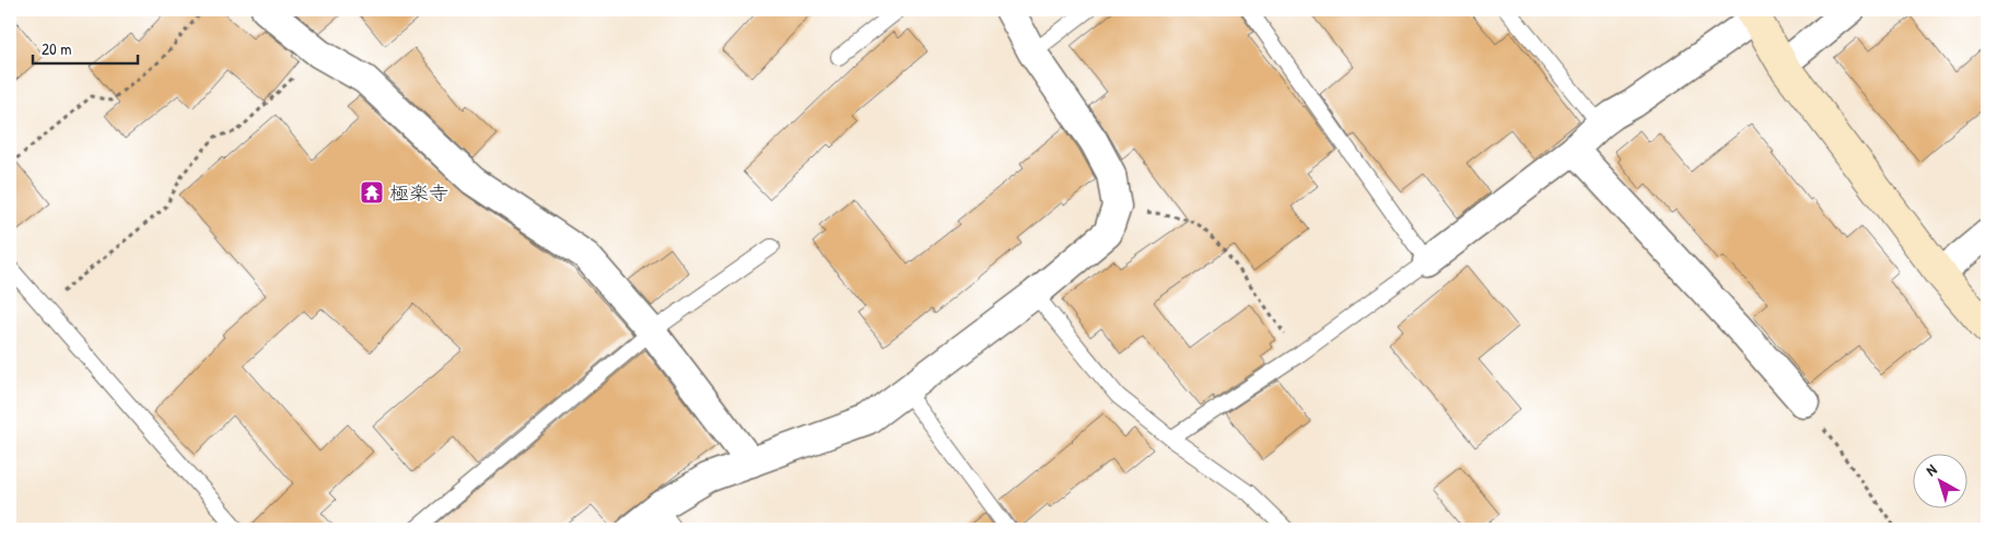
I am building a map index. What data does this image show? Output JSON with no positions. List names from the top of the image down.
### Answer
{
  "places": {
    "temple": ["極楽寺"]
  },
  "scale_bar": "20 m",
  "north": "top left"
}
